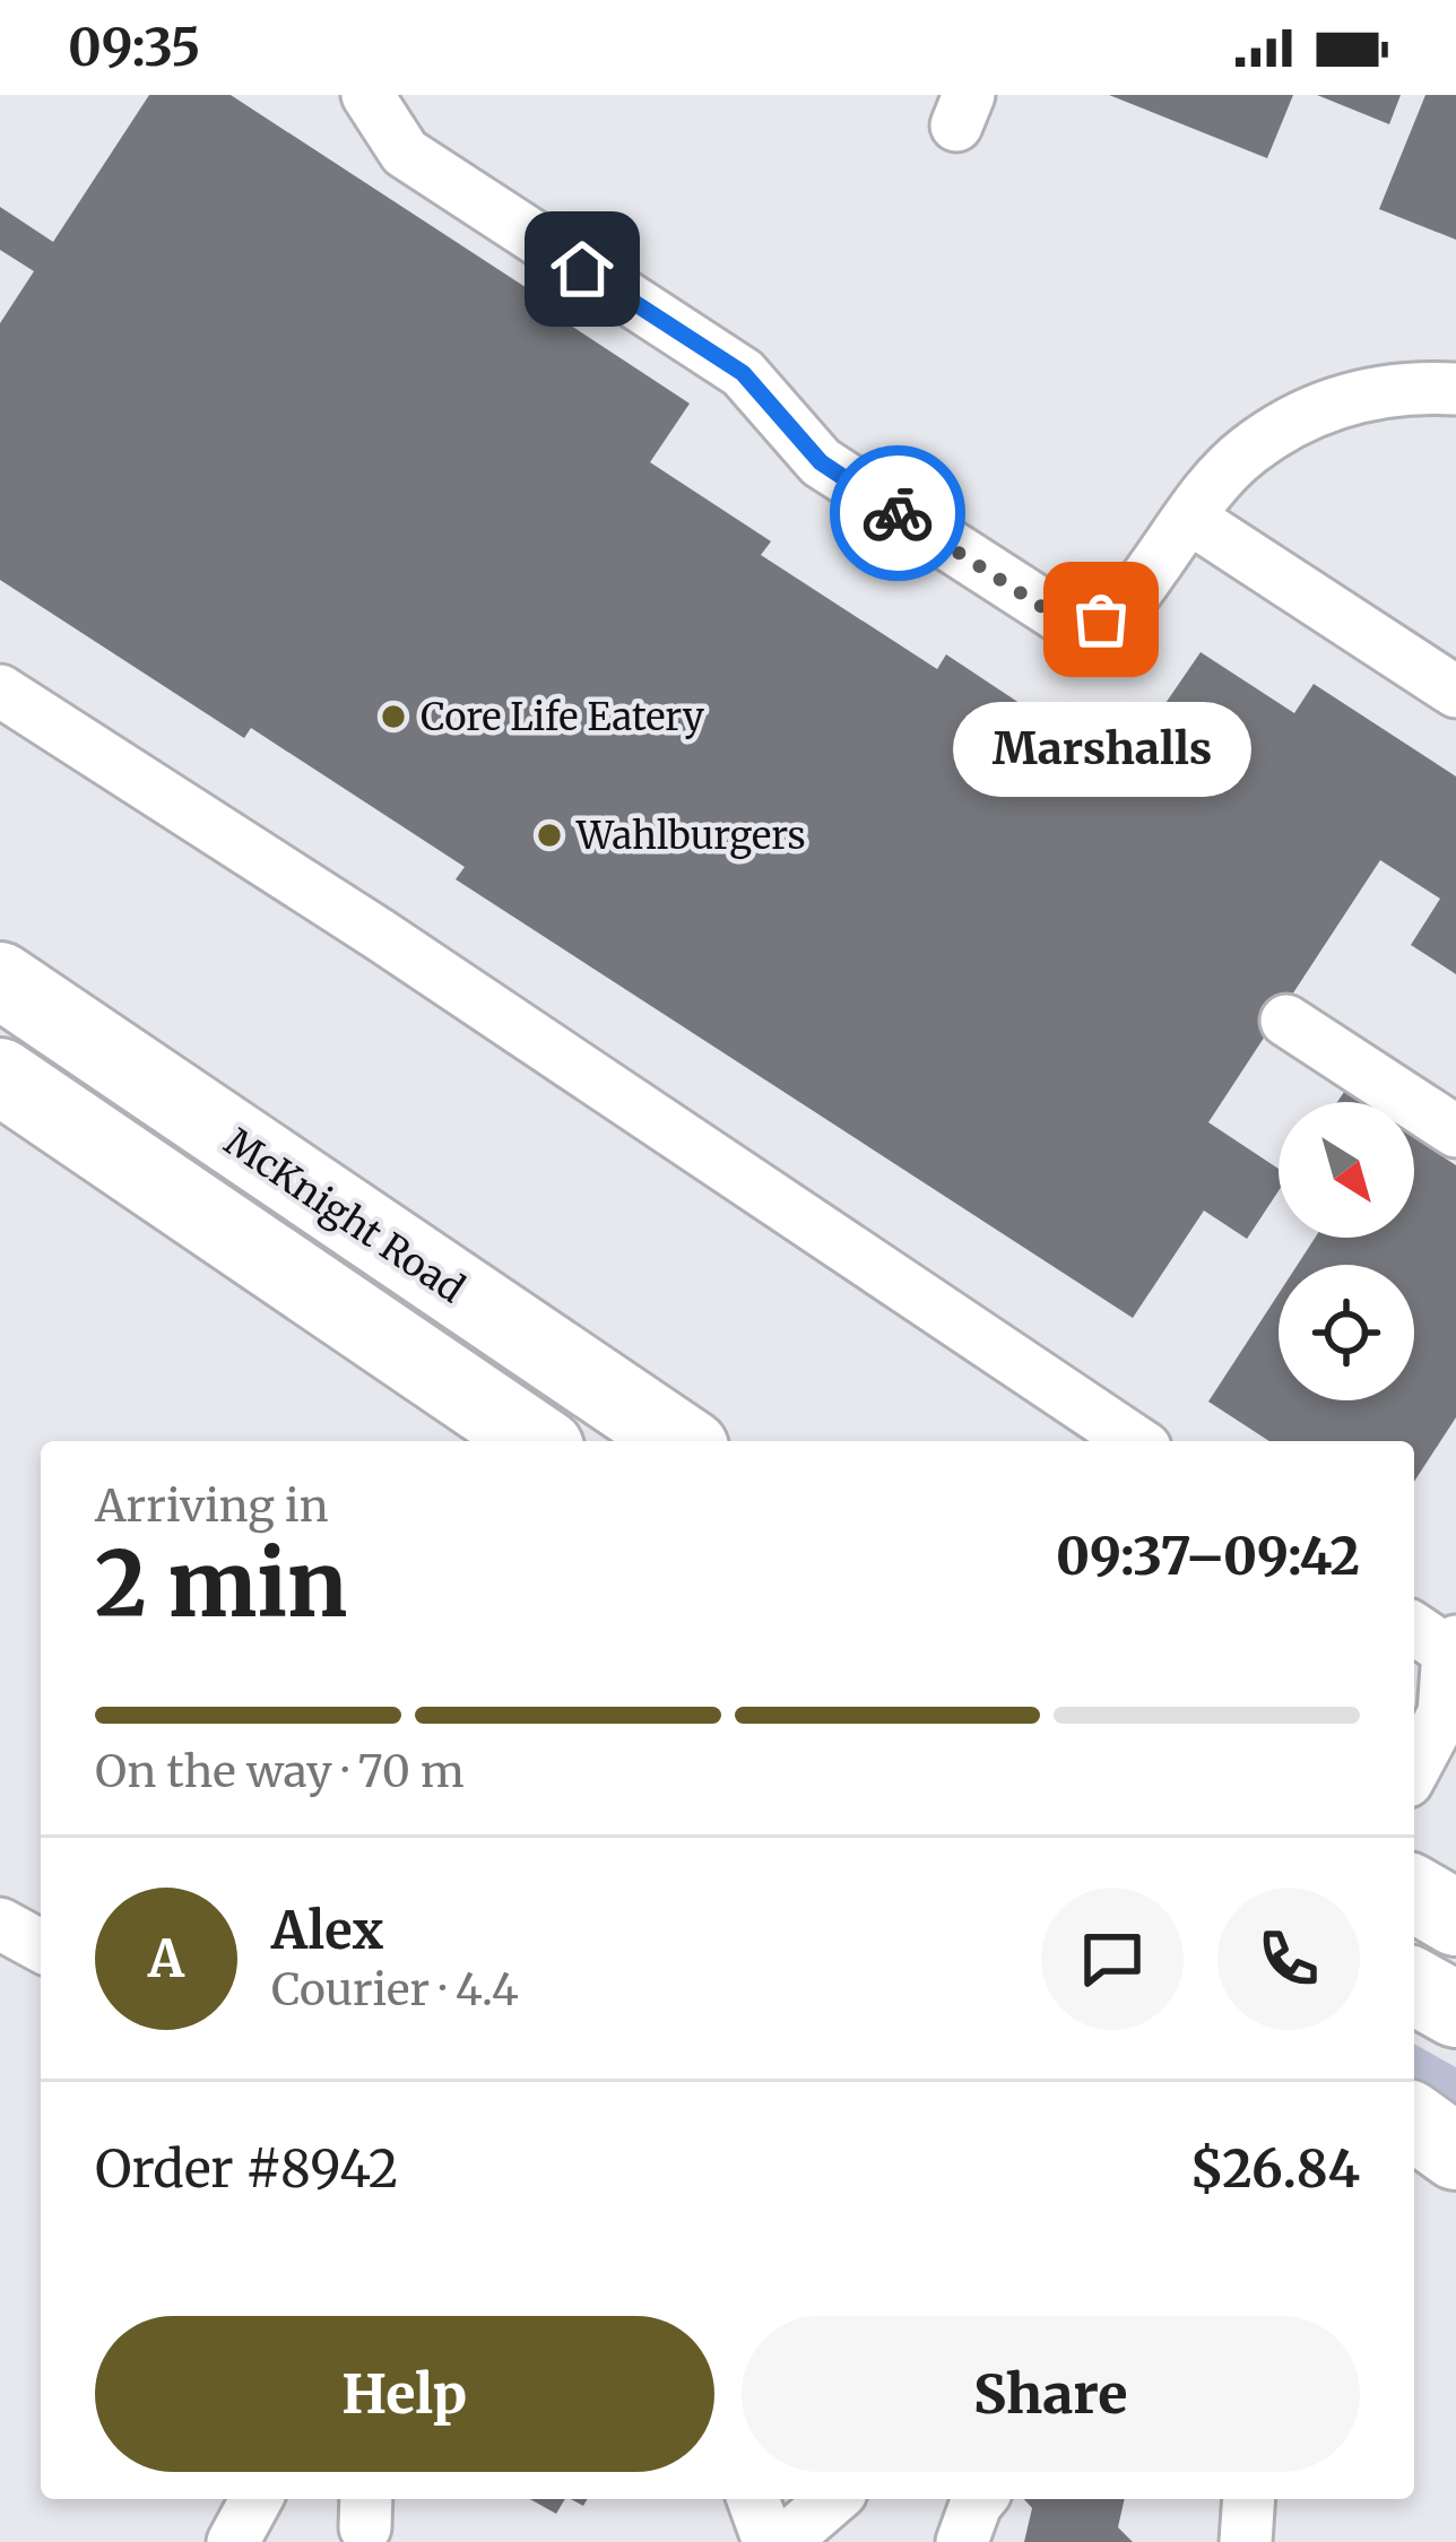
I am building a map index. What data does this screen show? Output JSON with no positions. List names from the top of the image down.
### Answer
{
  "streets": {
    "highway": ["McKnight Road"]
  },
  "places": ["Marshalls", "Core Life Eatery", "Wahlburgers"],
  "north": "bottom right",
  "page": {
    "status": "09:35",
    "bubble": "Marshalls",
    "heading": ["2 min", "Arriving in", "09:37–09:42"],
    "panel": [
      "Alex",
      "Courier · 4.4",
      "Order #8942",
      "$26.84"
    ],
    "bar": "On the way · 70 m",
    "round": "A",
    "buttons": ["Help", "Share"]
  }
}
